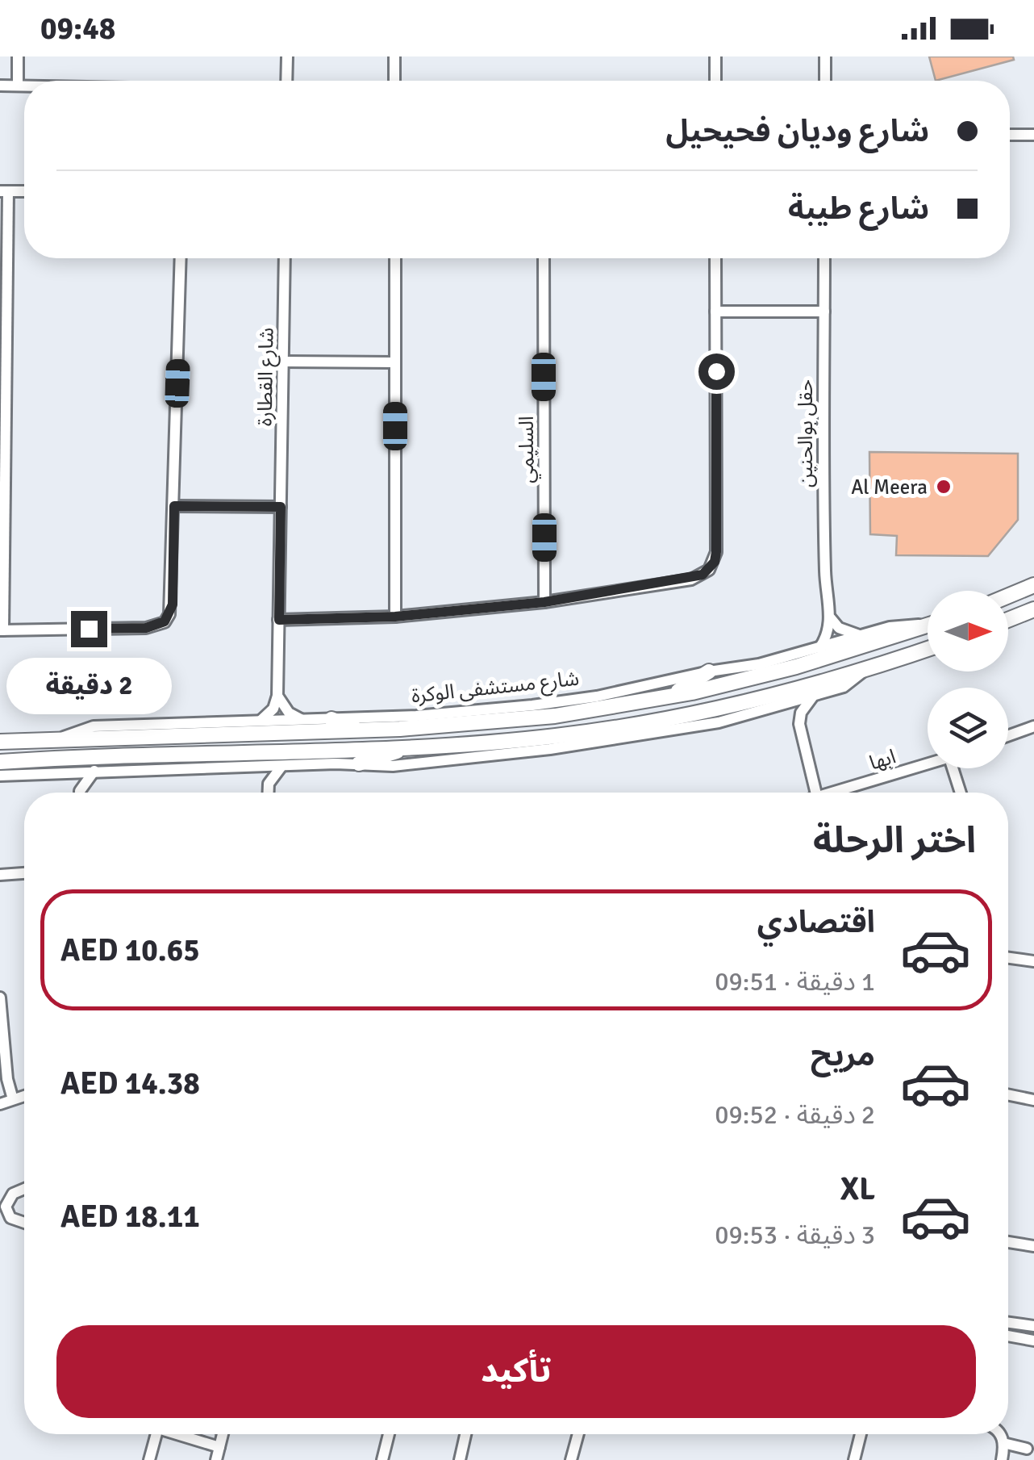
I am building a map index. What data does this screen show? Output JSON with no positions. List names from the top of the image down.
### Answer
{
  "streets": {
    "street": [
      "شارع القطارة",
      "حقل بوالحنين",
      "السليمي",
      "شارع مستشفى الوكرة",
      "ابها"
    ]
  },
  "crossings": [
    ["حقل بوالحنين", "شارع مستشفى الوكرة"]
  ],
  "places": ["Al Meera"],
  "north": "right",
  "page": {
    "status": "09:48",
    "banner": ["شارع وديان فحيحيل", "شارع طيبة"],
    "bubble": "2 دقيقة",
    "heading": "اختر الرحلة",
    "list": [
      {
        "name": "اقتصادي",
        "note": "1 دقيقة · 09:51",
        "value": "AED 10.65"
      },
      {
        "name": "مريح",
        "note": "2 دقيقة · 09:52",
        "value": "AED 14.38"
      },
      {
        "name": "XL",
        "note": "3 دقيقة · 09:53",
        "value": "AED 18.11"
      }
    ],
    "buttons": "تأكيد"
  }
}
